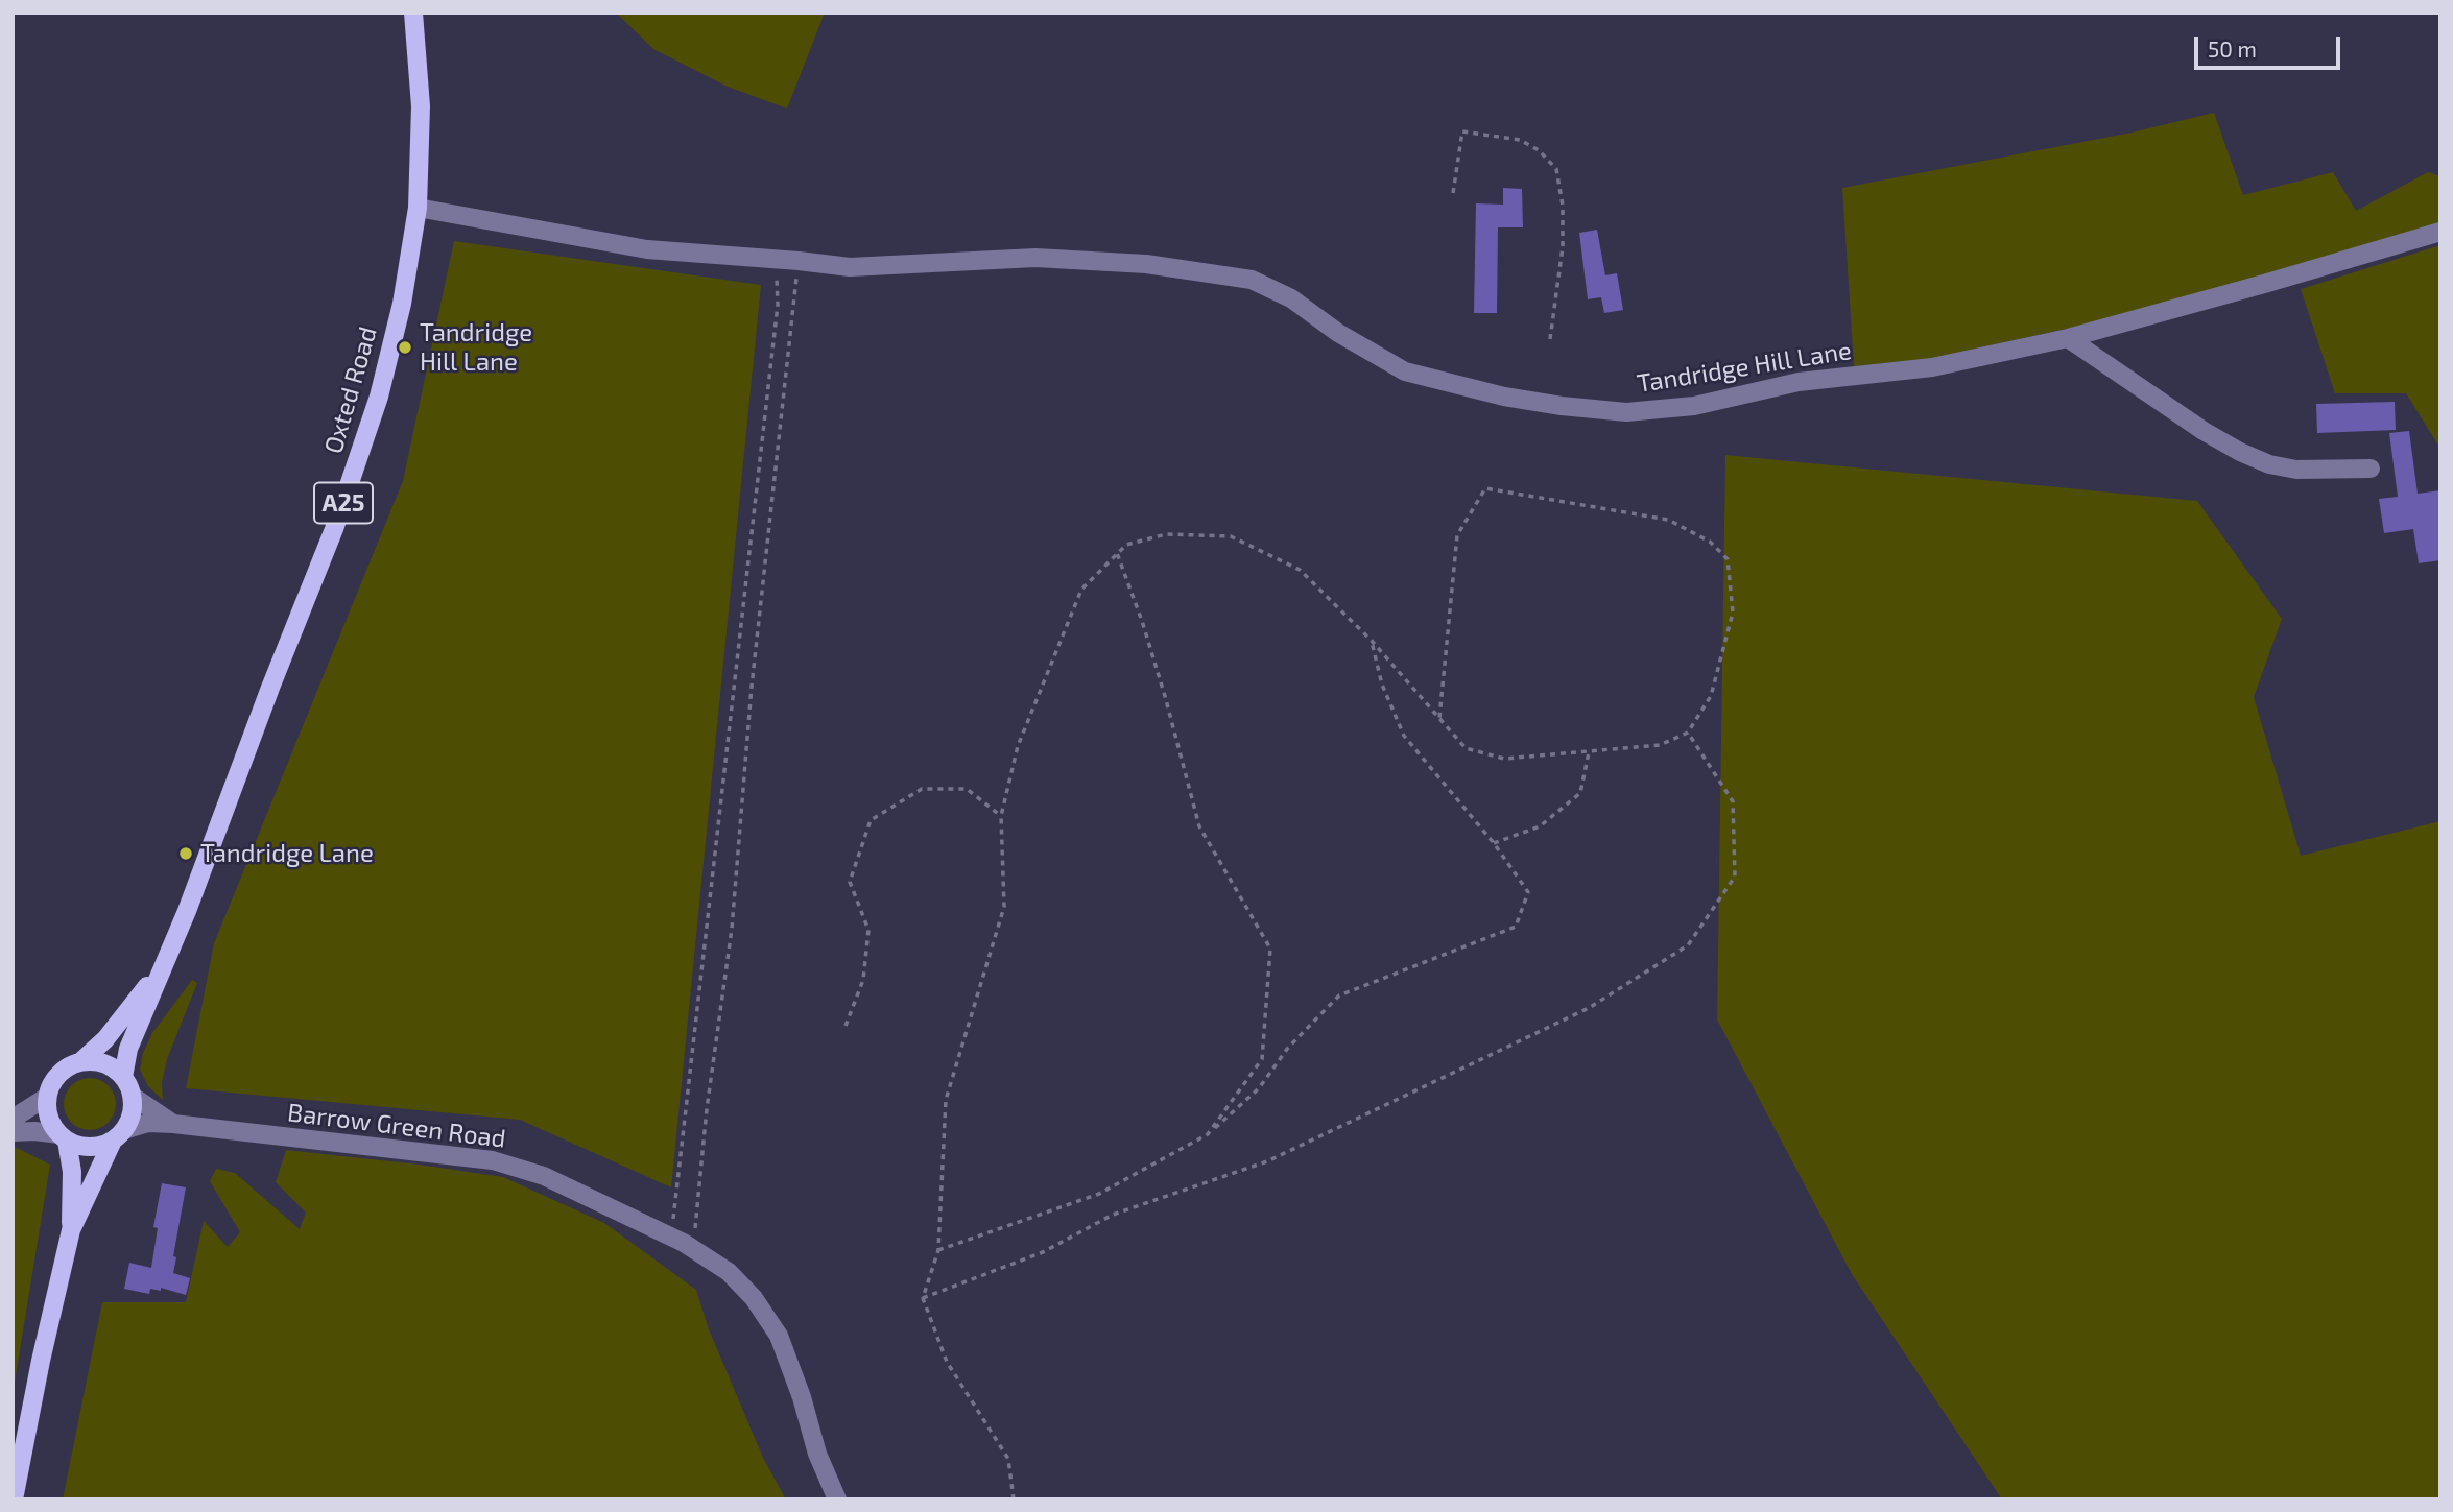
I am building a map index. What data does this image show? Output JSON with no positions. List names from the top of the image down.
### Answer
{
  "streets": {
    "main road": ["Oxted Road", "A25"],
    "street": ["Tandridge Hill Lane", "Barrow Green Road"]
  },
  "crossings": [
    ["Tandridge Hill Lane", "Oxted Road"],
    ["Oxted Road", "Barrow Green Road"]
  ],
  "places": ["Tandridge Hill Lane", "Tandridge Lane"],
  "scale_bar": "50 m"
}
